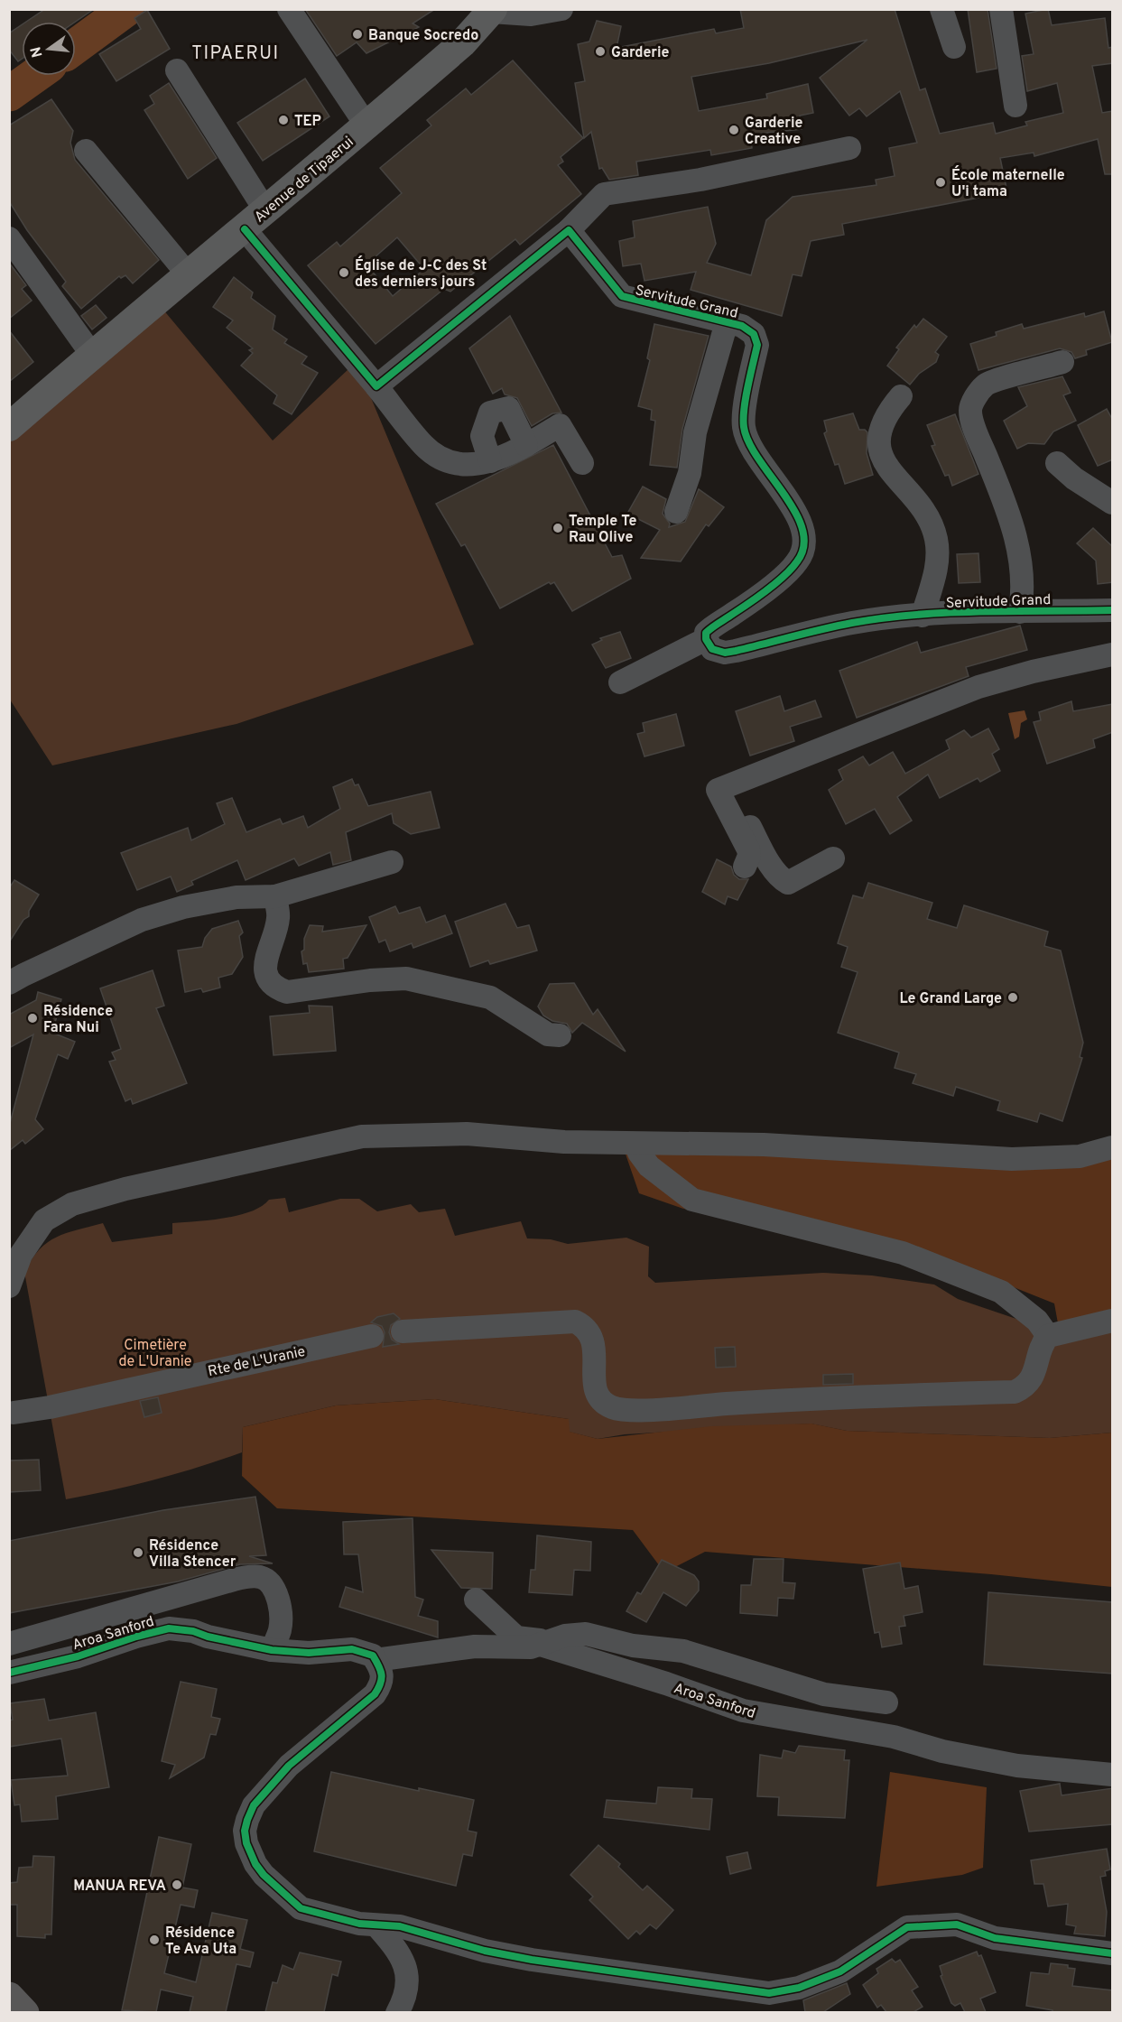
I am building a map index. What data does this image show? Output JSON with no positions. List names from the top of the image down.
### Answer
{
  "streets": {
    "main road": ["Avenue de Tipaerui"],
    "street": ["Servitude Grand", "Rte de L'Uranie", "Aroa Sanford"]
  },
  "districts": ["TIPAERUI"],
  "parks": ["Cimetière de L'Uranie"],
  "places": [
    "Banque Socredo",
    "Garderie",
    "TEP",
    "Garderie Creative",
    "École maternelle U'i tama",
    "Église de J-C des St des derniers jours",
    "Temple Te Rau Olive",
    "Le Grand Large",
    "Résidence Fara Nui",
    "Résidence Villa Stencer",
    "MANUA REVA",
    "Résidence Te Ava Uta"
  ],
  "north": "left"
}
